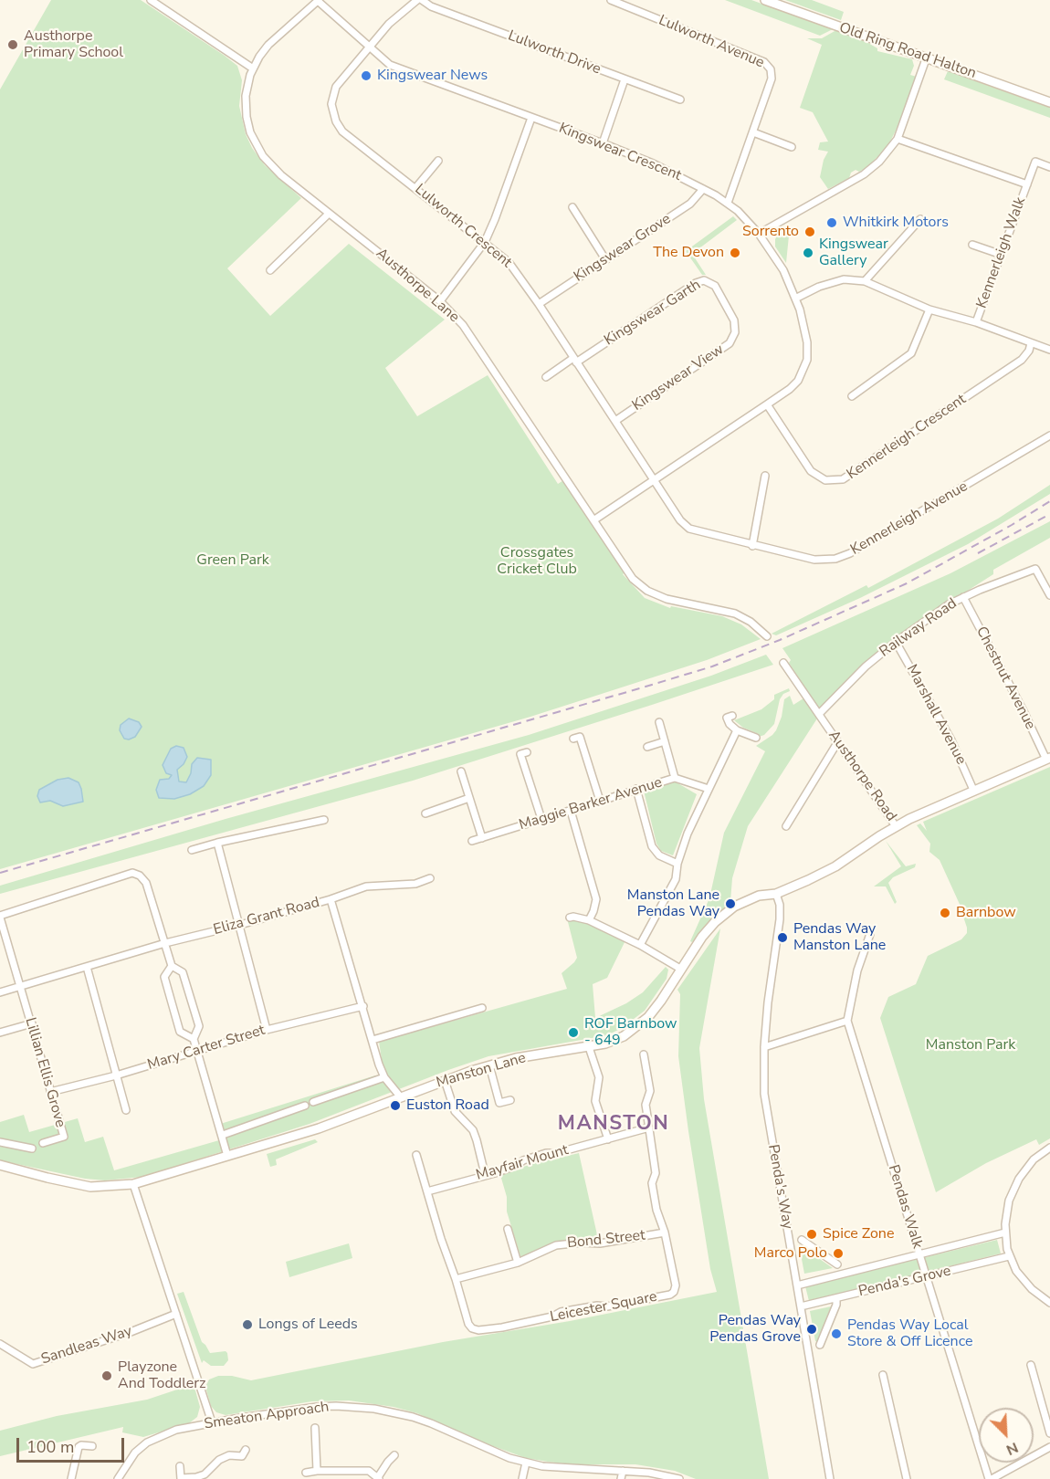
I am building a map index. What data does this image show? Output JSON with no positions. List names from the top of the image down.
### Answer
{
  "streets": {
    "street": [
      "Lulworth Avenue",
      "Old Ring Road Halton",
      "Lulworth Drive",
      "Kingswear Crescent",
      "Lulworth Crescent",
      "Kingswear Grove",
      "Kennerleigh Walk",
      "Austhorpe Lane",
      "Kingswear Garth",
      "Kingswear View",
      "Kennerleigh Crescent",
      "Kennerleigh Avenue",
      "Railway Road",
      "Chestnut Avenue",
      "Marshall Avenue",
      "Austhorpe Road",
      "Maggie Barker Avenue",
      "Eliza Grant Road",
      "Mary Carter Street",
      "Manston Lane",
      "Lillian Ellis Grove",
      "Mayfair Mount",
      "Penda's Way",
      "Pendas Walk",
      "Bond Street",
      "Penda's Grove",
      "Leicester Square",
      "Sandleas Way",
      "Smeaton Approach"
    ]
  },
  "crossings": [
    ["Lulworth Avenue", "Kingswear Crescent"],
    ["Kingswear Crescent", "Lulworth Crescent"],
    ["Kingswear Crescent", "Kingswear Grove"],
    ["Kingswear Crescent", "Austhorpe Lane"],
    ["Kingswear Crescent", "Kennerleigh Crescent"],
    ["Kingswear Crescent", "Kennerleigh Avenue"],
    ["Lulworth Crescent", "Kingswear Grove"],
    ["Lulworth Crescent", "Kingswear Garth"],
    ["Lulworth Crescent", "Kingswear View"],
    ["Lulworth Crescent", "Kennerleigh Avenue"],
    ["Kingswear Garth", "Kingswear View"],
    ["Railway Road", "Chestnut Avenue"],
    ["Railway Road", "Marshall Avenue"],
    ["Railway Road", "Austhorpe Road"],
    ["Chestnut Avenue", "Austhorpe Road"],
    ["Marshall Avenue", "Austhorpe Road"],
    ["Austhorpe Road", "Manston Lane"],
    ["Eliza Grant Road", "Mary Carter Street"],
    ["Eliza Grant Road", "Manston Lane"],
    ["Eliza Grant Road", "Lillian Ellis Grove"],
    ["Mary Carter Street", "Lillian Ellis Grove"],
    ["Manston Lane", "Penda's Way"],
    ["Mayfair Mount", "Leicester Square"],
    ["Penda's Way", "Penda's Grove"],
    ["Pendas Walk", "Penda's Grove"],
    ["Bond Street", "Leicester Square"]
  ],
  "districts": ["MANSTON"],
  "parks": ["Crossgates Cricket Club", "Green Park", "Manston Park"],
  "places": [
    "Austhorpe Primary School",
    "Kingswear News",
    "Whitkirk Motors",
    "Sorrento",
    "The Devon",
    "Kingswear Gallery",
    "Manston Lane Pendas Way",
    "Barnbow",
    "Pendas Way Manston Lane",
    "ROF Barnbow - 649",
    "Euston Road",
    "Spice Zone",
    "Marco Polo",
    "Longs of Leeds",
    "Pendas Way Pendas Grove",
    "Pendas Way Local Store & Off Licence",
    "Playzone And Toddlerz"
  ],
  "scale_bar": "100 m",
  "north": "bottom right"
}
